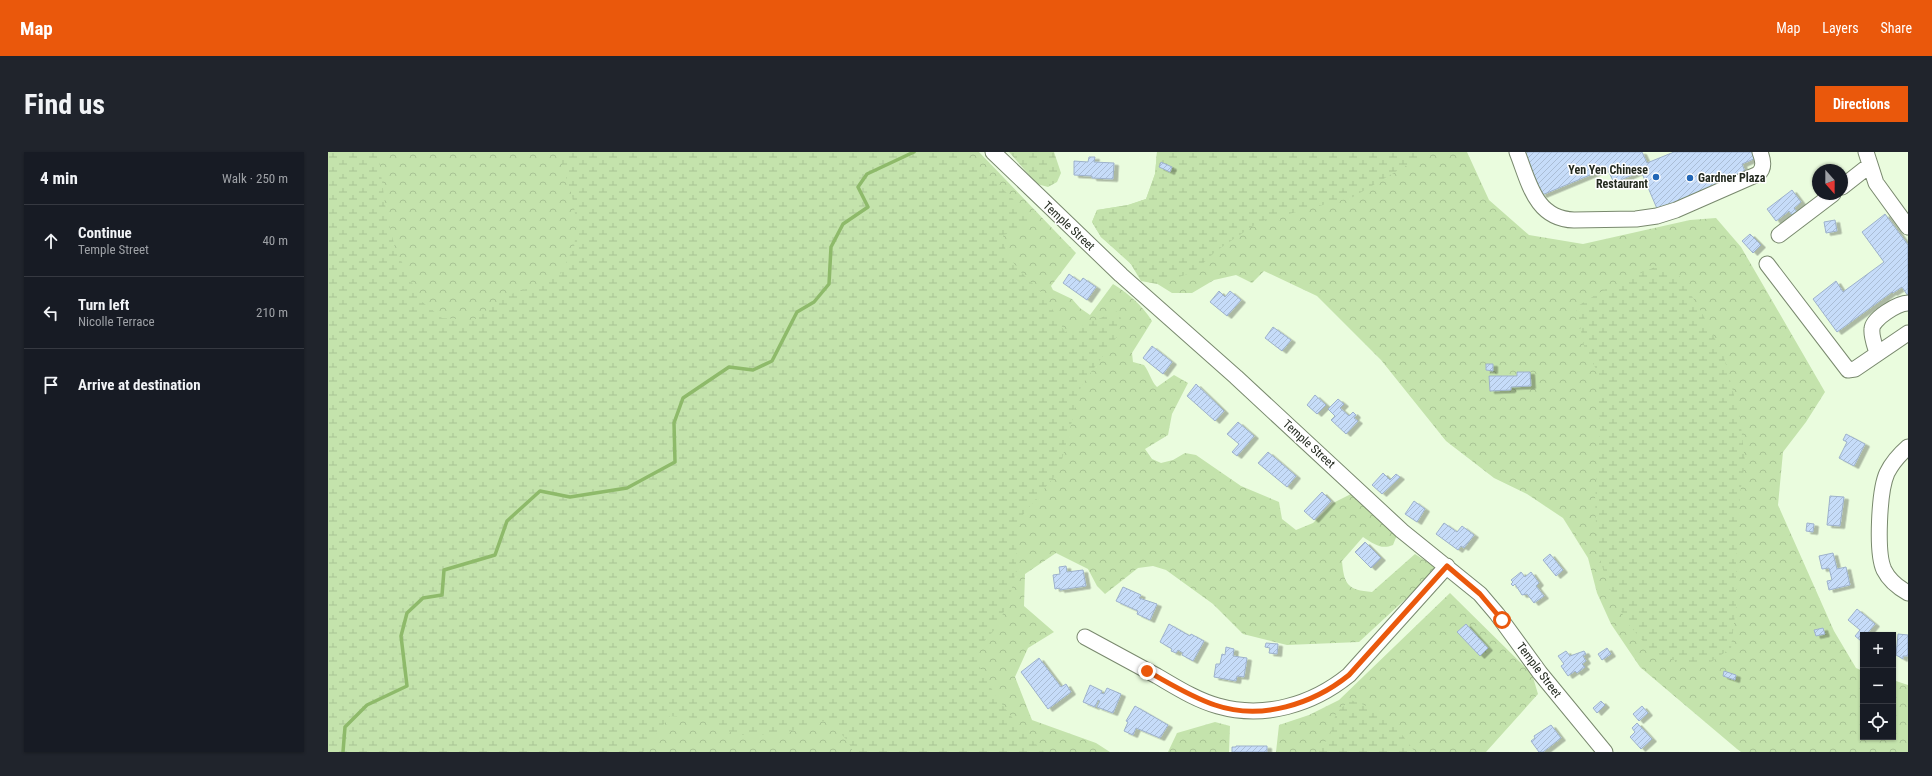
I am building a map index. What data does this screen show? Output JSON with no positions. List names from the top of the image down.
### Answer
{
  "streets": {
    "street": ["Temple Street"]
  },
  "places": ["Yen Yen Chinese Restaurant", "Gardner Plaza"],
  "north": "bottom",
  "page": {
    "header": "Map",
    "nav": ["Map", "Layers", "Share"],
    "buttons": "Directions",
    "title": "Find us",
    "heading": ["4 min", "Walk · 250 m"],
    "list": [
      ["Continue", "Temple Street", "40 m"],
      ["Turn left", "Nicolle Terrace", "210 m"],
      "Arrive at destination"
    ],
    "map_buttons": ["+", "−"]
  }
}
